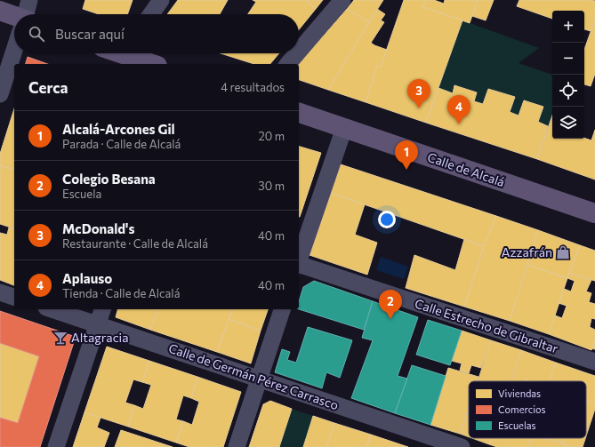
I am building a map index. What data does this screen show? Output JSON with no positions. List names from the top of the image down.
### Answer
{
  "streets": {
    "main road": ["Calle de Alcalá"],
    "street": ["Calle Estrecho de Gibraltar", "Calle de Germán Pérez Carrasco"]
  },
  "places": {
    "shop": ["Azzafrán"],
    "bar": ["Altagracia"]
  },
  "legend": ["Viviendas", "Comercios", "Escuelas"],
  "page": {
    "map_buttons": ["+", "−"],
    "search": "Buscar aquí",
    "heading": ["Cerca", "4 resultados"],
    "pins": [
      "3",
      "4",
      "1",
      "2"
    ],
    "list": [
      {
        "mark": "1",
        "name": "Alcalá-Arcones Gil",
        "note": "Parada · Calle de Alcalá",
        "value": "20 m"
      },
      {
        "mark": "2",
        "name": "Colegio Besana",
        "note": "Escuela",
        "value": "30 m"
      },
      {
        "mark": "3",
        "name": "McDonald's",
        "note": "Restaurante · Calle de Alcalá",
        "value": "40 m"
      },
      {
        "mark": "4",
        "name": "Aplauso",
        "note": "Tienda · Calle de Alcalá",
        "value": "40 m"
      }
    ]
  }
}
